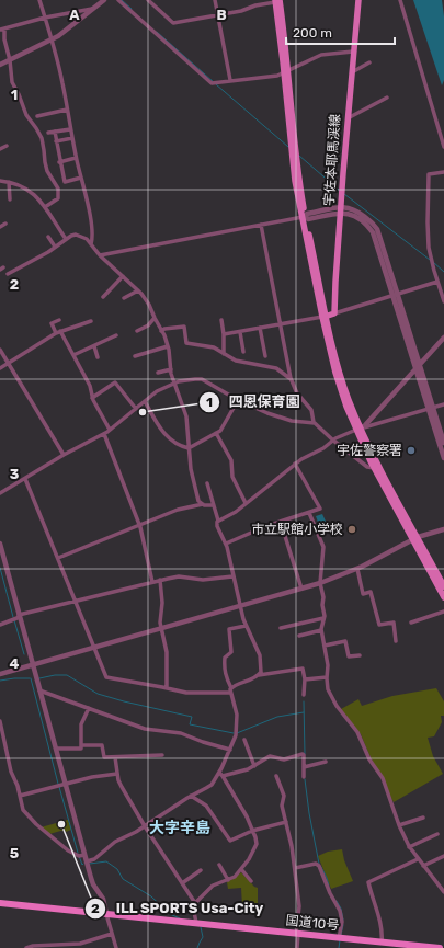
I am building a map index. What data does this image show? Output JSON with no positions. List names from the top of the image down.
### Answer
{
  "streets": {
    "highway": ["国道10号"],
    "main road": ["宇佐本耶馬渓線"]
  },
  "districts": ["大字辛島"],
  "places": [
    "四恩保育園",
    "宇佐警察署",
    "市立駅館小学校",
    "ILL SPORTS Usa-City"
  ],
  "scale_bar": "200 m",
  "grid": {
    "columns": ["A", "B"],
    "rows": [
      "1",
      "2",
      "3",
      "4",
      "5"
    ]
  }
}
